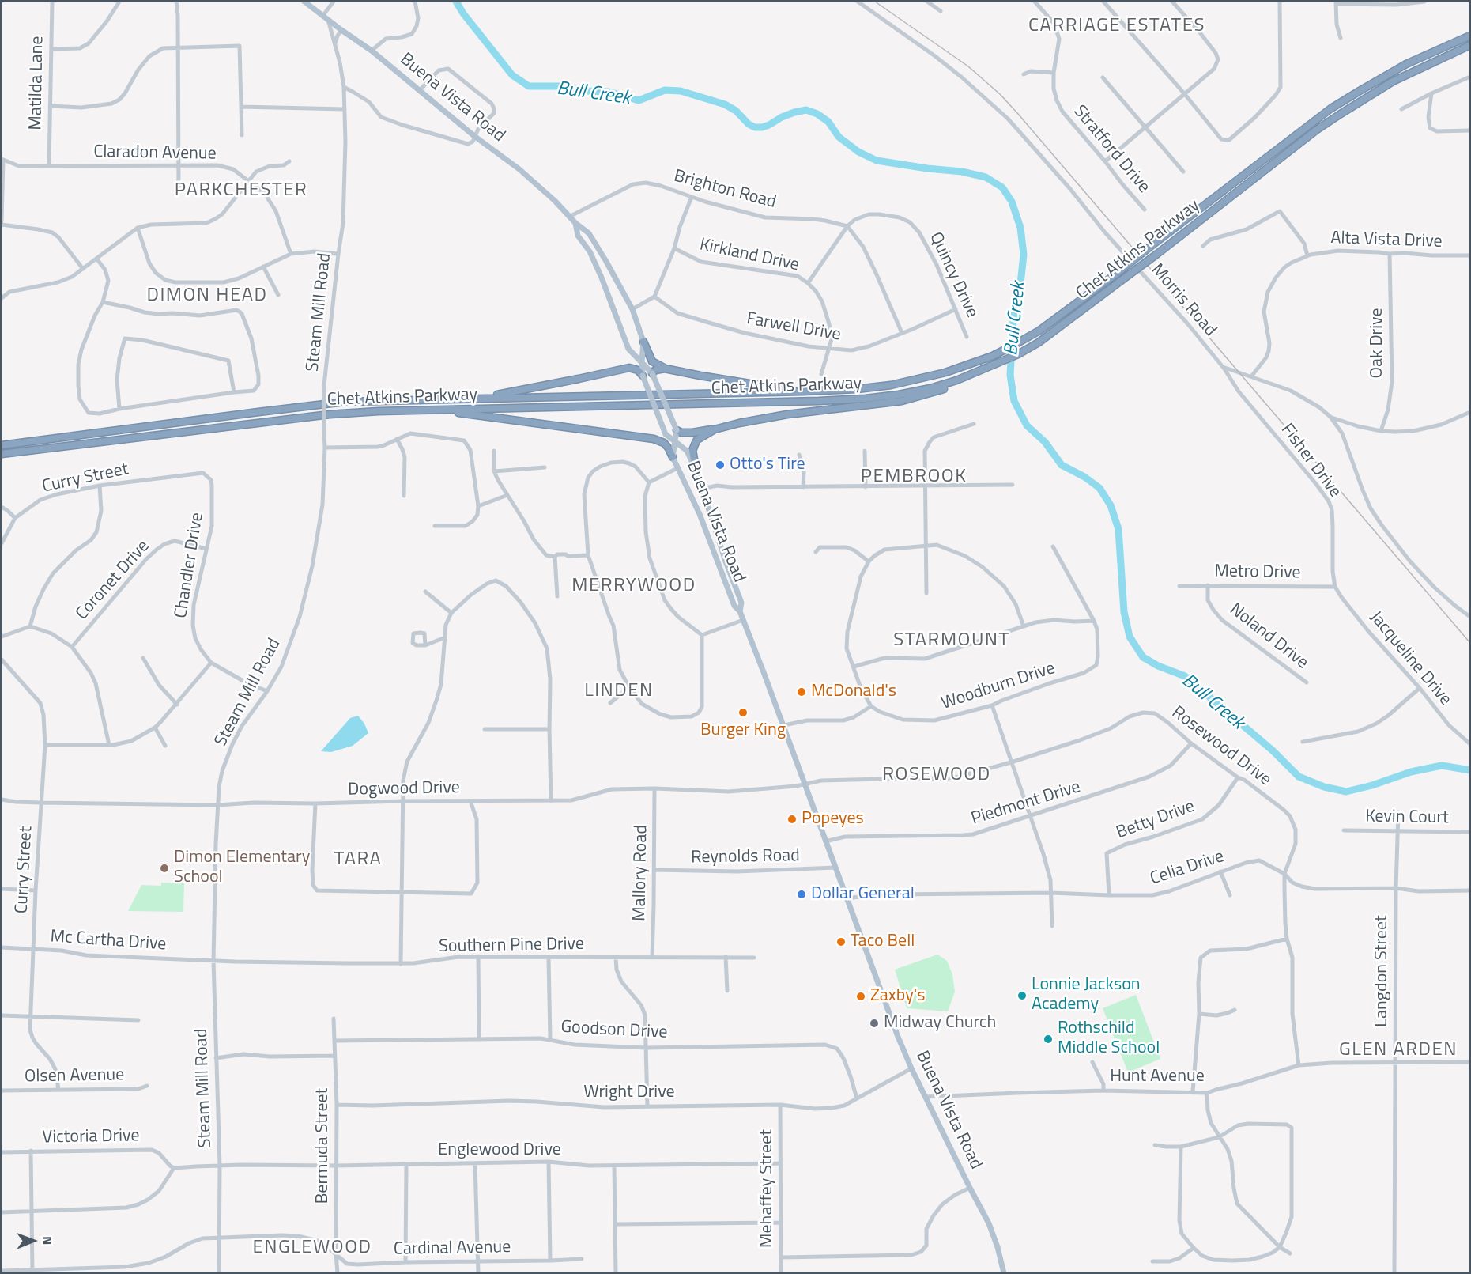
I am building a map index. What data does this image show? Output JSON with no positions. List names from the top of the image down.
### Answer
{
  "streets": {
    "highway": ["Chet Atkins Parkway"],
    "main road": ["Buena Vista Road"],
    "street": [
      "Matilda Lane",
      "Stratford Drive",
      "Claradon Avenue",
      "Brighton Road",
      "Alta Vista Drive",
      "Kirkland Drive",
      "Quincy Drive",
      "Morris Road",
      "Steam Mill Road",
      "Farwell Drive",
      "Oak Drive",
      "Fisher Drive",
      "Curry Street",
      "Chandler Drive",
      "Metro Drive",
      "Coronet Drive",
      "Noland Drive",
      "Jacqueline Drive",
      "Woodburn Drive",
      "Rosewood Drive",
      "Dogwood Drive",
      "Piedmont Drive",
      "Kevin Court",
      "Betty Drive",
      "Reynolds Road",
      "Celia Drive",
      "Mallory Road",
      "Mc Cartha Drive",
      "Southern Pine Drive",
      "Langdon Street",
      "Goodson Drive",
      "Olsen Avenue",
      "Hunt Avenue",
      "Wright Drive",
      "Victoria Drive",
      "Bermuda Street",
      "Englewood Drive",
      "Mehaffey Street",
      "Cardinal Avenue"
    ]
  },
  "crossings": [
    ["Matilda Lane", "Claradon Avenue"],
    ["Buena Vista Road", "Brighton Road"],
    ["Buena Vista Road", "Steam Mill Road"],
    ["Buena Vista Road", "Rosewood Drive"],
    ["Buena Vista Road", "Dogwood Drive"],
    ["Buena Vista Road", "Piedmont Drive"],
    ["Buena Vista Road", "Reynolds Road"],
    ["Buena Vista Road", "Celia Drive"],
    ["Buena Vista Road", "Hunt Avenue"],
    ["Buena Vista Road", "Wright Drive"],
    ["Brighton Road", "Quincy Drive"],
    ["Alta Vista Drive", "Oak Drive"],
    ["Kirkland Drive", "Quincy Drive"],
    ["Kirkland Drive", "Farwell Drive"],
    ["Quincy Drive", "Farwell Drive"],
    ["Morris Road", "Fisher Drive"],
    ["Steam Mill Road", "Chandler Drive"],
    ["Steam Mill Road", "Dogwood Drive"],
    ["Steam Mill Road", "Mc Cartha Drive"],
    ["Steam Mill Road", "Southern Pine Drive"],
    ["Steam Mill Road", "Englewood Drive"],
    ["Steam Mill Road", "Cardinal Avenue"],
    ["Fisher Drive", "Metro Drive"],
    ["Fisher Drive", "Jacqueline Drive"],
    ["Curry Street", "Chandler Drive"],
    ["Curry Street", "Dogwood Drive"],
    ["Curry Street", "Mc Cartha Drive"],
    ["Curry Street", "Olsen Avenue"],
    ["Chandler Drive", "Coronet Drive"],
    ["Metro Drive", "Noland Drive"],
    ["Metro Drive", "Jacqueline Drive"],
    ["Rosewood Drive", "Dogwood Drive"],
    ["Rosewood Drive", "Piedmont Drive"],
    ["Rosewood Drive", "Betty Drive"],
    ["Rosewood Drive", "Celia Drive"],
    ["Rosewood Drive", "Hunt Avenue"],
    ["Dogwood Drive", "Mallory Road"],
    ["Kevin Court", "Langdon Street"],
    ["Betty Drive", "Celia Drive"],
    ["Reynolds Road", "Mallory Road"],
    ["Celia Drive", "Langdon Street"],
    ["Mallory Road", "Southern Pine Drive"],
    ["Mc Cartha Drive", "Southern Pine Drive"],
    ["Langdon Street", "Hunt Avenue"],
    ["Goodson Drive", "Wright Drive"],
    ["Goodson Drive", "Bermuda Street"],
    ["Wright Drive", "Bermuda Street"],
    ["Wright Drive", "Mehaffey Street"],
    ["Victoria Drive", "Englewood Drive"],
    ["Bermuda Street", "Englewood Drive"],
    ["Bermuda Street", "Cardinal Avenue"],
    ["Englewood Drive", "Mehaffey Street"]
  ],
  "districts": [
    "CARRIAGE ESTATES",
    "PARKCHESTER",
    "DIMON HEAD",
    "PEMBROOK",
    "MERRYWOOD",
    "STARMOUNT",
    "LINDEN",
    "ROSEWOOD",
    "TARA",
    "GLEN ARDEN",
    "ENGLEWOOD"
  ],
  "water": ["Bull Creek"],
  "places": [
    "Otto's Tire",
    "McDonald's",
    "Burger King",
    "Popeyes",
    "Dimon Elementary School",
    "Dollar General",
    "Taco Bell",
    "Lonnie Jackson Academy",
    "Zaxby's",
    "Midway Church",
    "Rothschild Middle School"
  ],
  "north": "right"
}
